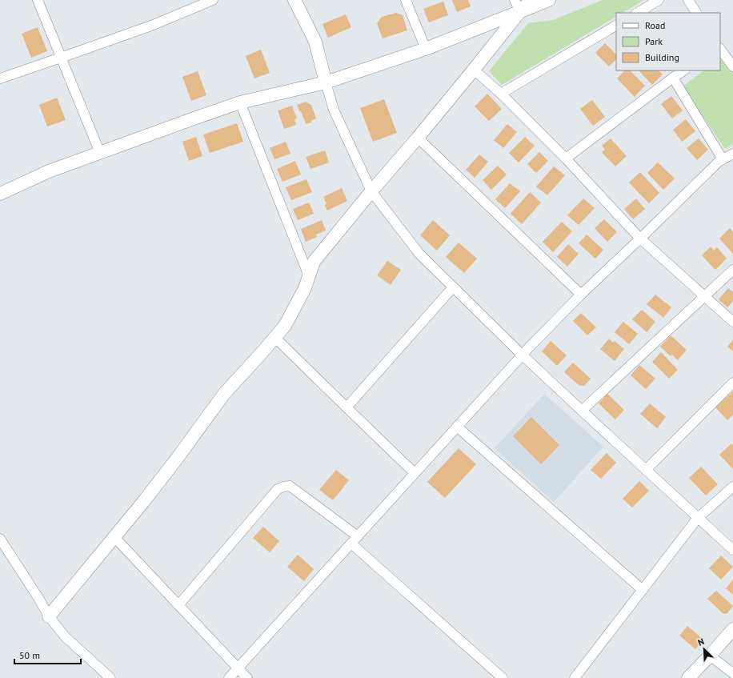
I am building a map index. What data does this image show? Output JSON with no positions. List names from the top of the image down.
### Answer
{
  "legend": ["Road", "Park", "Building"],
  "scale_bar": "50 m",
  "north": "top left"
}
